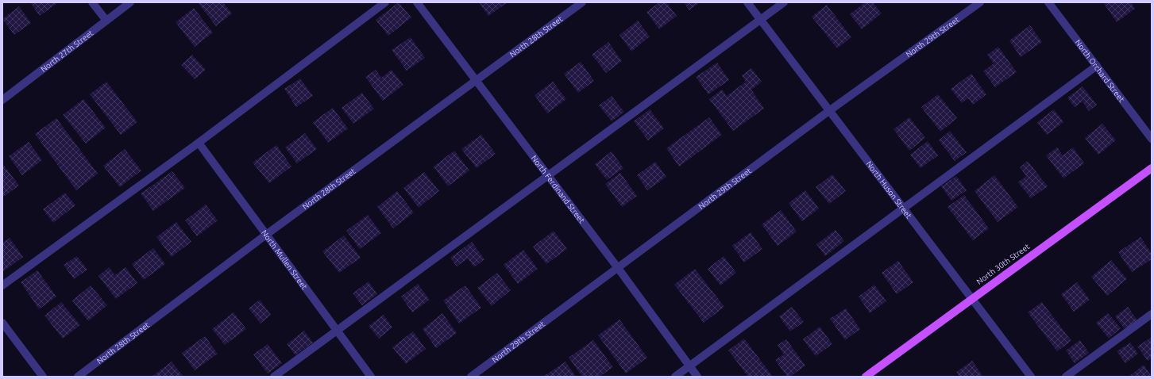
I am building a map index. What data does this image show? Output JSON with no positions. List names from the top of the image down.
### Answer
{
  "streets": {
    "main road": ["North 30th Street"],
    "street": [
      "North 28th Street",
      "North 29th Street",
      "North 27th Street",
      "North Orchard Street",
      "North Ferdinand Street",
      "North Huson Street",
      "North Mullen Street"
    ]
  },
  "crossings": [
    ["North 28th Street", "North Ferdinand Street"],
    ["North 28th Street", "North Mullen Street"],
    ["North 29th Street", "North Ferdinand Street"],
    ["North 29th Street", "North Huson Street"],
    ["North Huson Street", "North 30th Street"]
  ]
}
